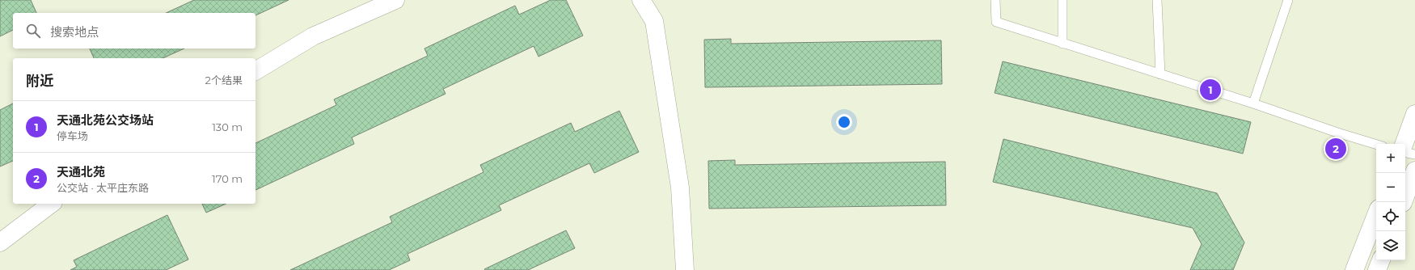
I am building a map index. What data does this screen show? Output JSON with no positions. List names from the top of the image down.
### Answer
{
  "page": {
    "search": "搜索地点",
    "heading": ["附近", "2个结果"],
    "pins": ["1", "2"],
    "list": [
      {
        "mark": "1",
        "name": "天通北苑公交场站",
        "note": "停车场",
        "value": "130 m"
      },
      {
        "mark": "2",
        "name": "天通北苑",
        "note": "公交站 · 太平庄东路",
        "value": "170 m"
      }
    ],
    "map_buttons": ["+", "−"]
  }
}
